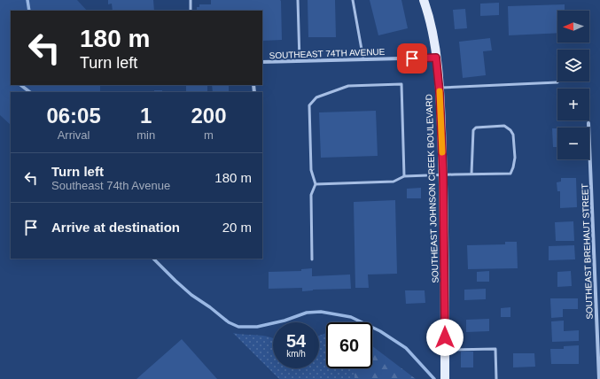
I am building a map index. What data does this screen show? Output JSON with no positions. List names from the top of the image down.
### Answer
{
  "streets": {
    "main road": ["SOUTHEAST JOHNSON CREEK BOULEVARD"],
    "street": ["SOUTHEAST 74TH AVENUE", "SOUTHEAST BREHAUT STREET"]
  },
  "crossings": [
    ["SOUTHEAST 74TH AVENUE", "SOUTHEAST JOHNSON CREEK BOULEVARD"]
  ],
  "north": "left",
  "page": {
    "map_buttons": ["+", "−"],
    "turn": ["180 m", "Turn left"],
    "eta": [
      "06:05",
      "Arrival",
      "1",
      "min",
      "200",
      "m"
    ],
    "list": [
      {
        "name": "Turn left",
        "note": "Southeast 74th Avenue",
        "value": "180 m"
      },
      {
        "name": "Arrive at destination",
        "value": "20 m"
      }
    ],
    "speed": "54 km/h",
    "limit": "60"
  }
}
